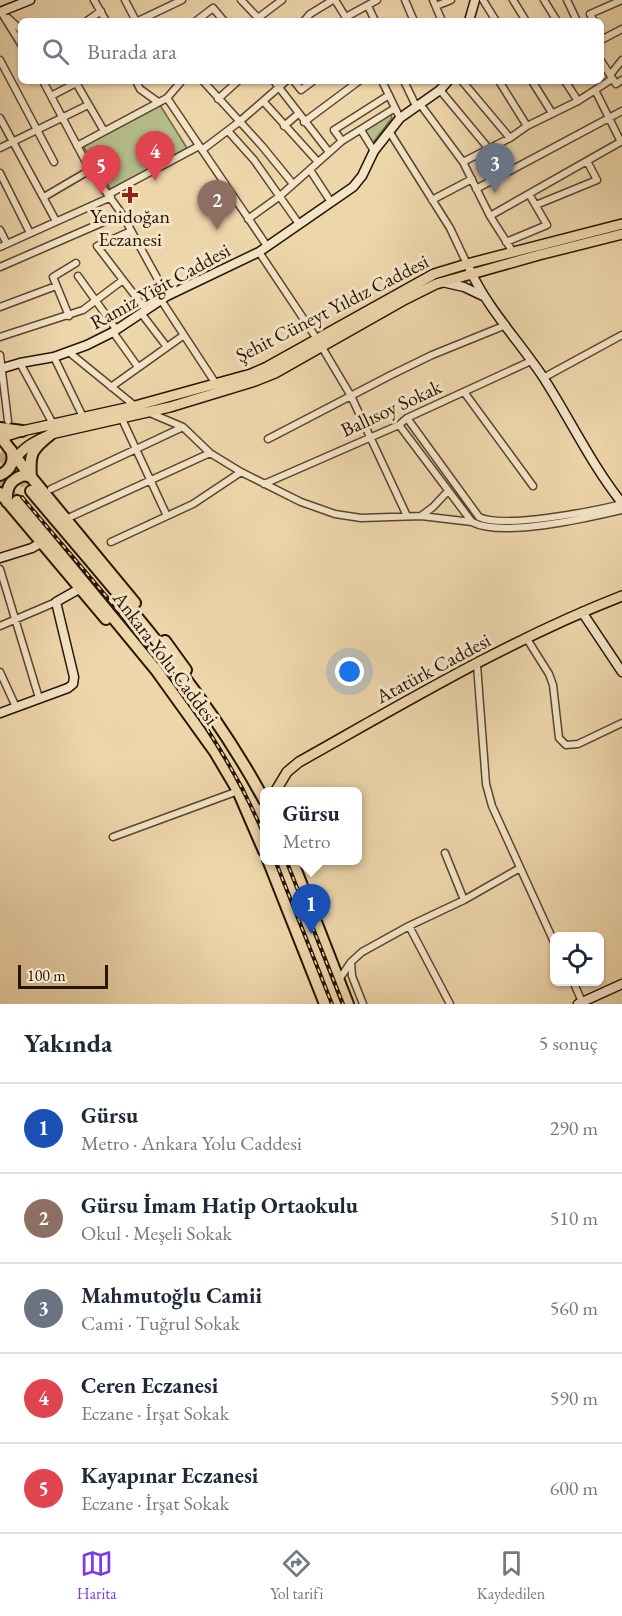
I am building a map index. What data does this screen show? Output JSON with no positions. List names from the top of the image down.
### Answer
{
  "streets": {
    "highway": ["Ankara Yolu Caddesi"],
    "main road": ["Ramiz Yiğit Caddesi", "Şehit Cüneyt Yıldız Caddesi", "Atatürk Caddesi"],
    "street": ["Ballısoy Sokak"]
  },
  "places": {
    "health": ["Yenidoğan Eczanesi"]
  },
  "scale_bar": "100 m",
  "page": {
    "search": "Burada ara",
    "pins": [
      "4",
      "3",
      "5",
      "2",
      "1"
    ],
    "popup": ["Gürsu", "Metro"],
    "scale": "100 m",
    "heading": ["Yakında", "5 sonuç"],
    "list": [
      {
        "mark": "1",
        "name": "Gürsu",
        "note": "Metro · Ankara Yolu Caddesi",
        "value": "290 m"
      },
      {
        "mark": "2",
        "name": "Gürsu İmam Hatip Ortaokulu",
        "note": "Okul · Meşeli Sokak",
        "value": "510 m"
      },
      {
        "mark": "3",
        "name": "Mahmutoğlu Camii",
        "note": "Cami · Tuğrul Sokak",
        "value": "560 m"
      },
      {
        "mark": "4",
        "name": "Ceren Eczanesi",
        "note": "Eczane · İrşat Sokak",
        "value": "590 m"
      },
      {
        "mark": "5",
        "name": "Kayapınar Eczanesi",
        "note": "Eczane · İrşat Sokak",
        "value": "600 m"
      }
    ],
    "nav": ["Harita", "Yol tarifi", "Kaydedilen"]
  }
}
